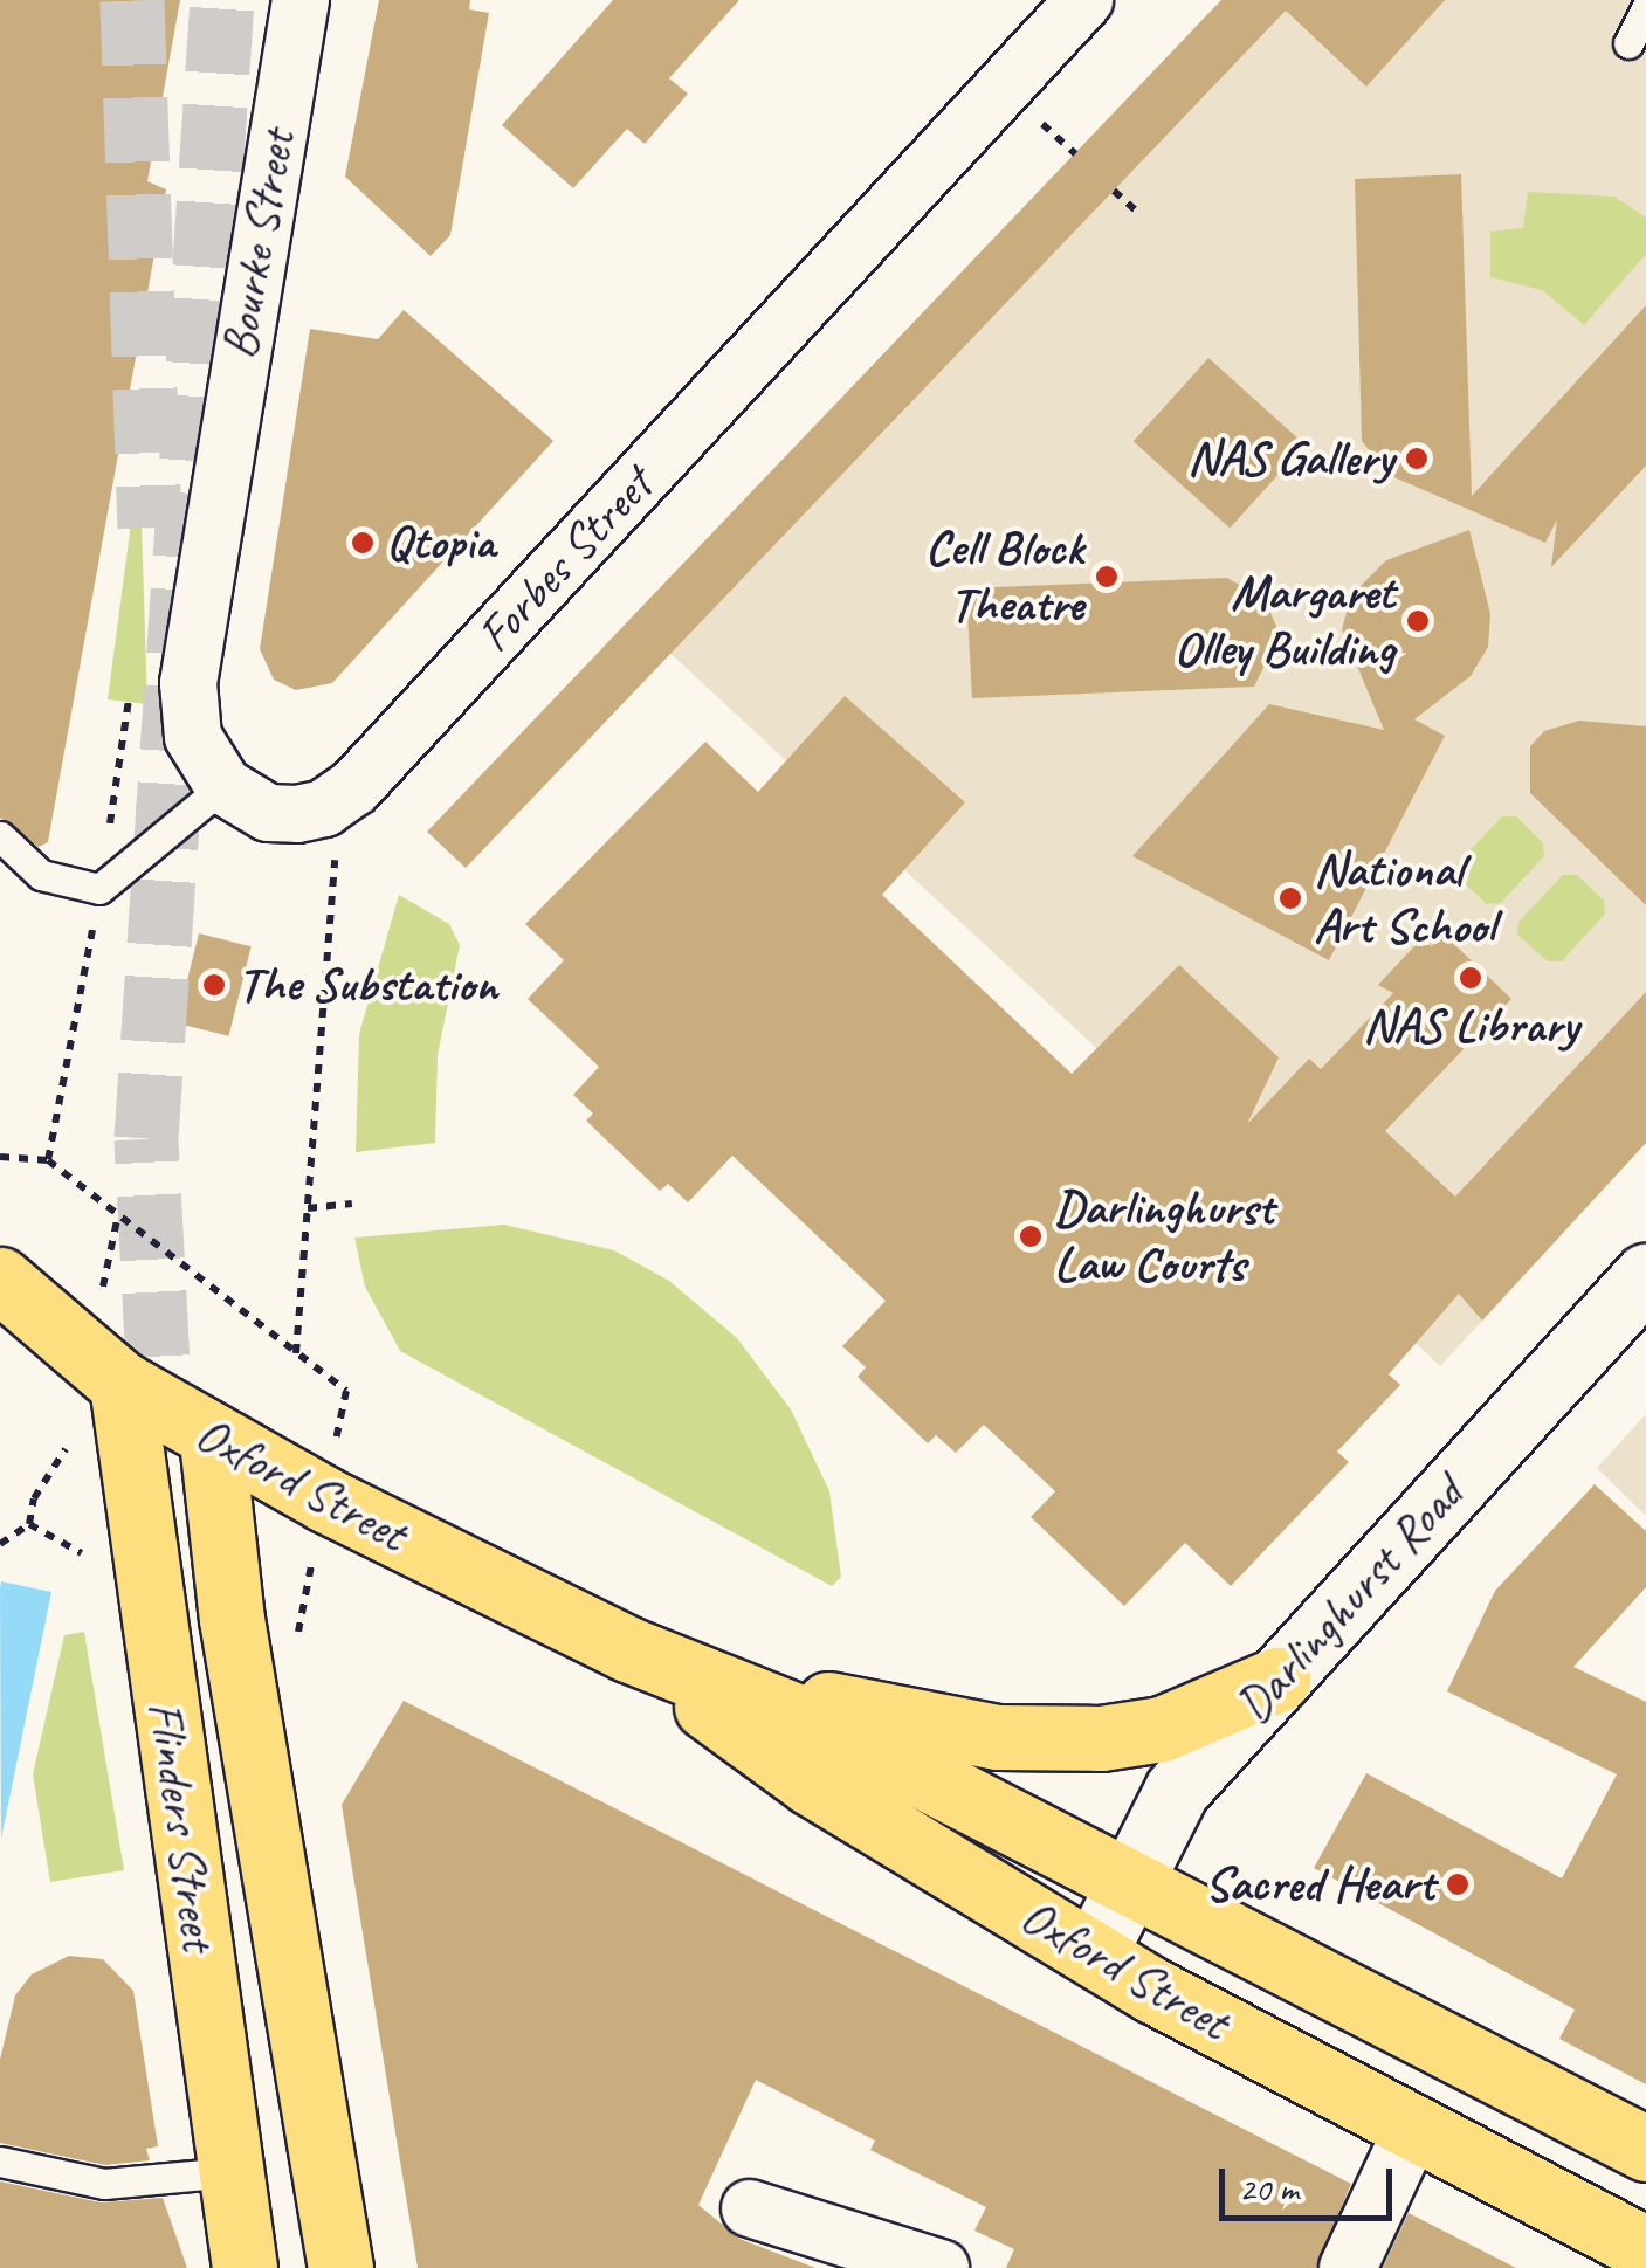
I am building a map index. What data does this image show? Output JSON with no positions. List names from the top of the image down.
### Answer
{
  "streets": {
    "main road": ["Oxford Street", "Flinders Street"],
    "street": ["Bourke Street", "Forbes Street", "Darlinghurst Road"]
  },
  "crossings": [
    ["Oxford Street", "Darlinghurst Road"],
    ["Oxford Street", "Flinders Street"]
  ],
  "places": [
    "NAS Gallery",
    "Qtopia",
    "Cell Block Theatre",
    "Margaret Olley Building",
    "National Art School",
    "NAS Library",
    "The Substation",
    "Darlinghurst Law Courts",
    "Sacred Heart"
  ],
  "scale_bar": "20 m"
}
